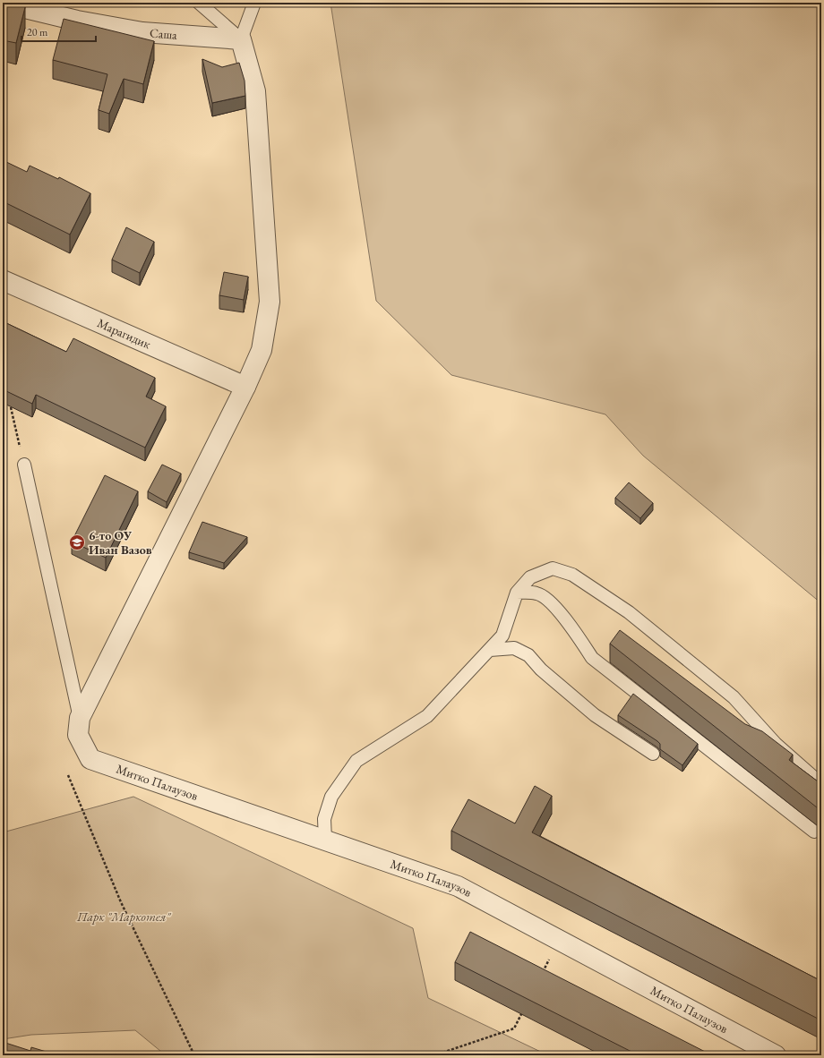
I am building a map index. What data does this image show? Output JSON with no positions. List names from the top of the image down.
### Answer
{
  "streets": {
    "street": ["Саша", "Марагидик", "Митко Палаузов"]
  },
  "parks": ["Парк \"Маркотея\""],
  "places": {
    "school or university": ["6-то ОУ Иван Вазов"]
  },
  "scale_bar": "20 m"
}
